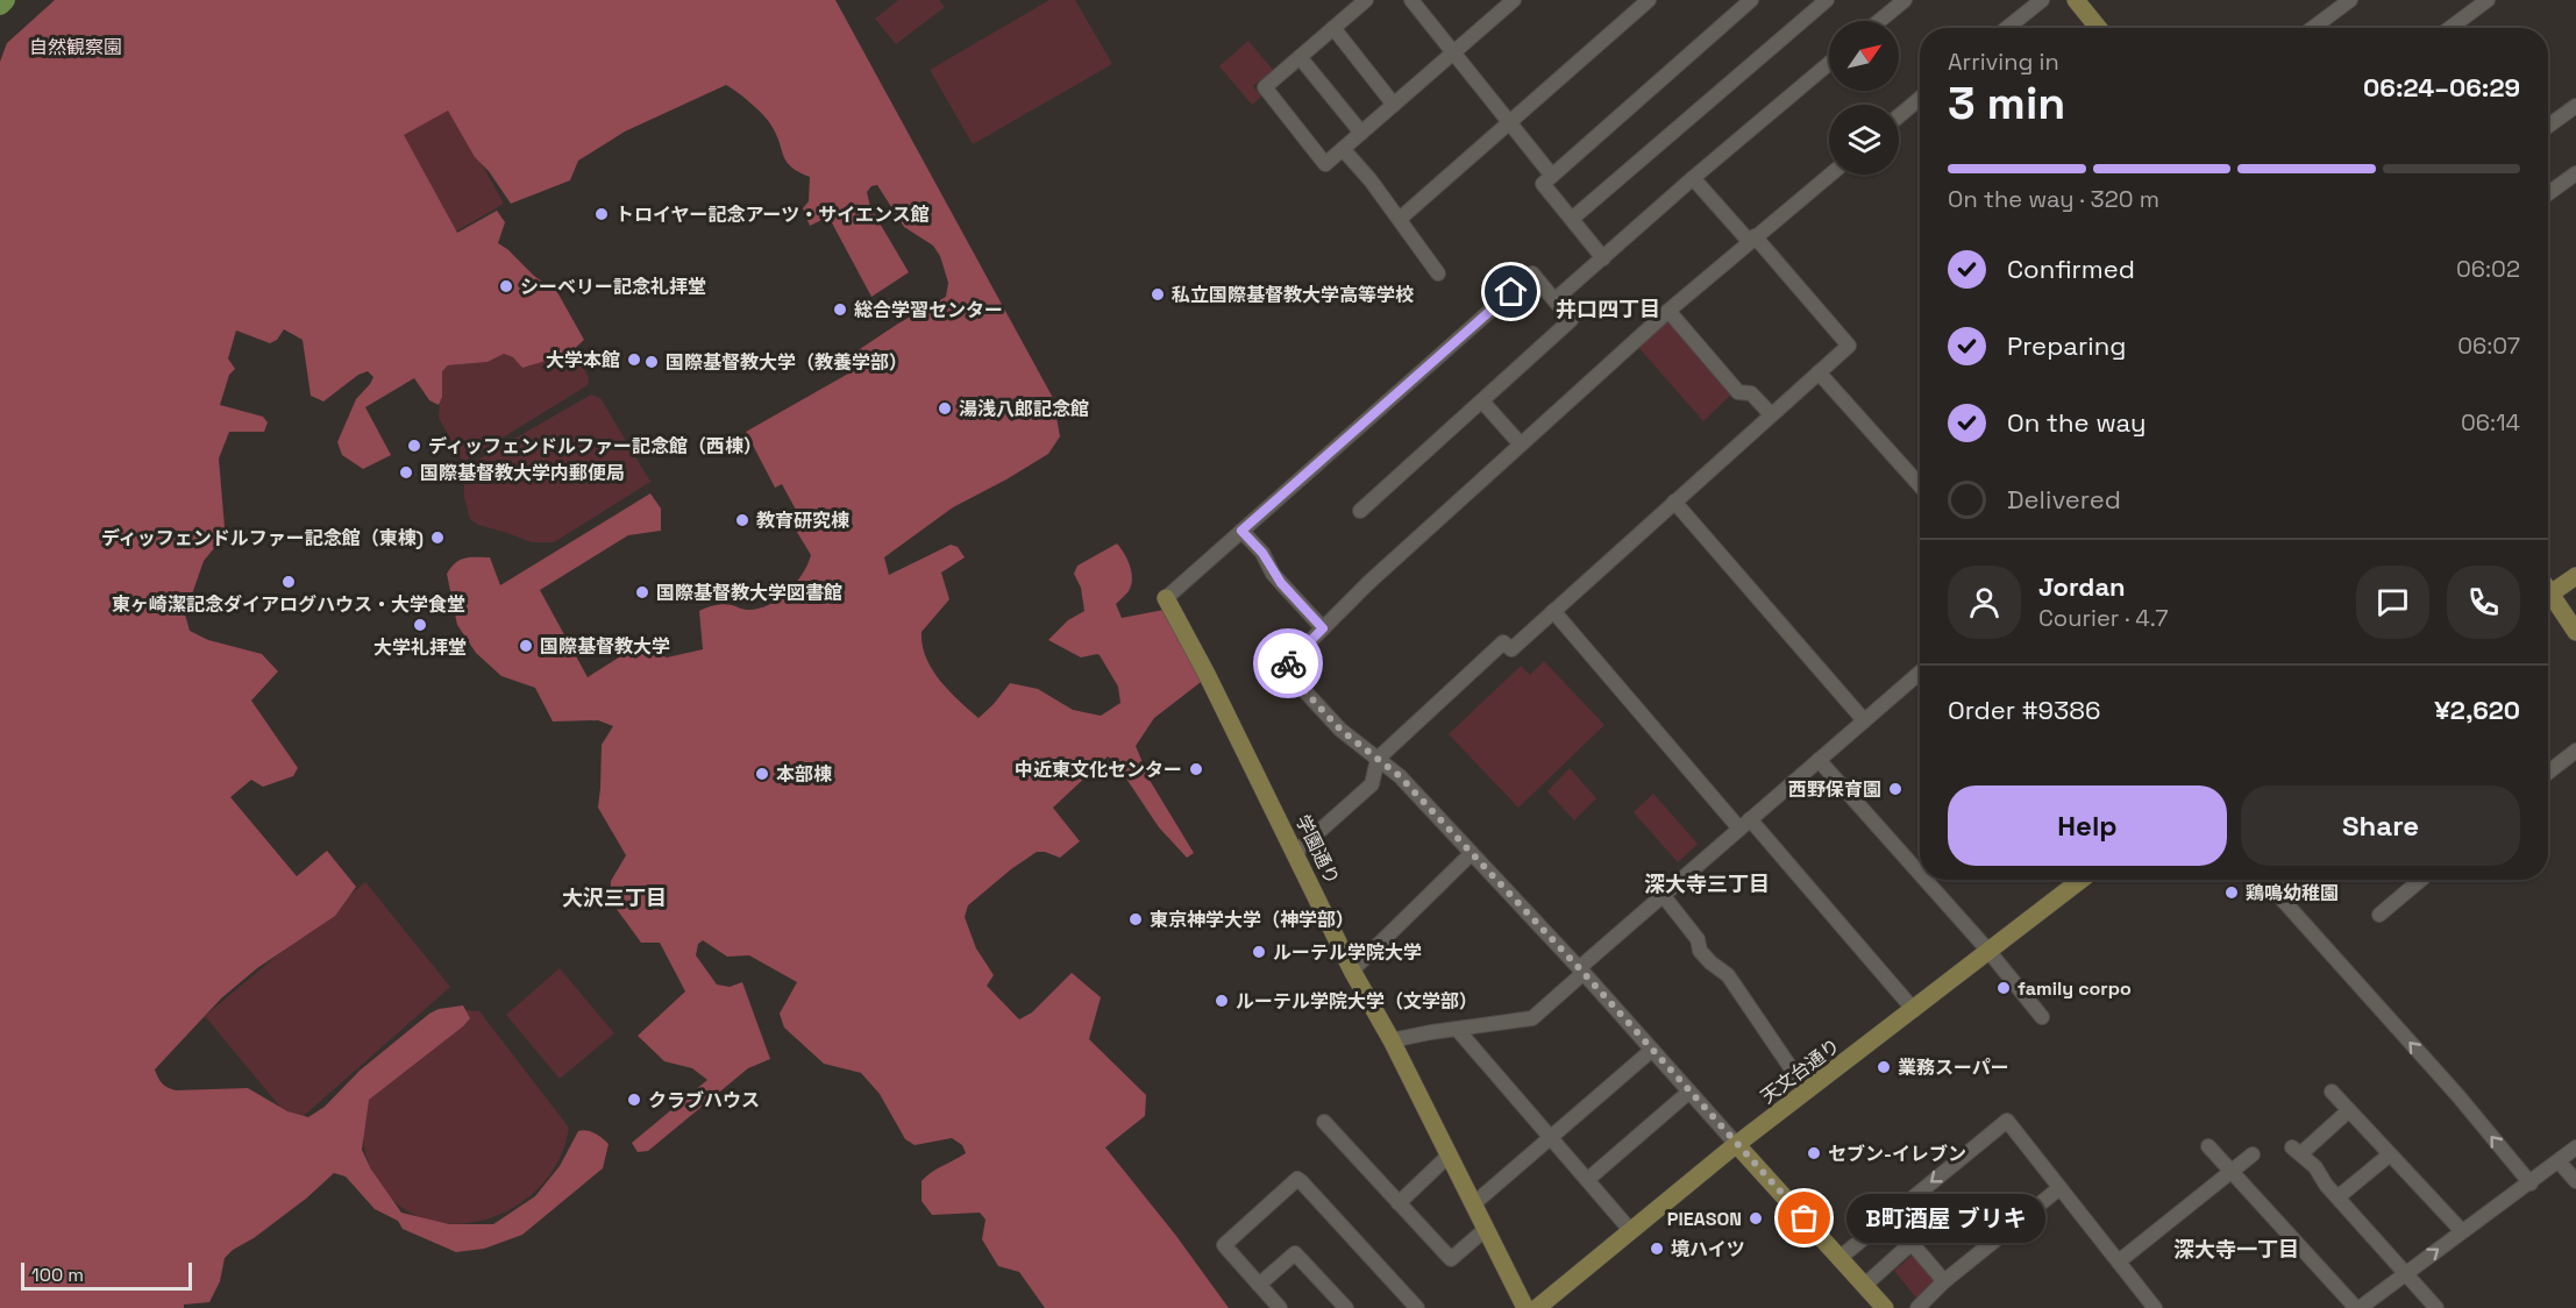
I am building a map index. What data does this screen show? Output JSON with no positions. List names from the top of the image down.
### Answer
{
  "streets": {
    "street": ["学園通り", "天文台通り"]
  },
  "districts": [
    "井口四丁目",
    "深大寺三丁目",
    "大沢三丁目",
    "深大寺一丁目"
  ],
  "parks": ["自然観察園"],
  "places": [
    "トロイヤー記念アーツ・サイエンス館",
    "シーベリー記念礼拝堂",
    "私立国際基督教大学高等学校",
    "総合学習センター",
    "大学本館",
    "国際基督教大学（教養学部）",
    "湯浅八郎記念館",
    "ディッフェンドルファー記念館（西棟）",
    "国際基督教大学内郵便局",
    "教育研究棟",
    "ディッフェンドルファー記念館（東棟)",
    "東ヶ崎潔記念ダイアログハウス・大学食堂",
    "国際基督教大学図書館",
    "大学礼拝堂",
    "国際基督教大学",
    "中近東文化センター",
    "本部棟",
    "西野保育園",
    "鶏鳴幼稚園",
    "東京神学大学（神学部）",
    "ルーテル学院大学",
    "family corpo",
    "ルーテル学院大学（文学部）",
    "業務スーパー",
    "クラブハウス",
    "セブン-イレブン",
    "PIEASON",
    "B町酒屋 ブリキ",
    "境ハイツ"
  ],
  "scale_bar": "100 m",
  "north": "top right",
  "page": {
    "heading": ["3 min", "Arriving in", "06:24–06:29"],
    "panel": [
      "Jordan",
      "Courier · 4.7",
      "Order #9386",
      "¥2,620"
    ],
    "bar": "On the way · 320 m",
    "list": [
      ["Confirmed", "06:02"],
      ["Preparing", "06:07"],
      ["On the way", "06:14"],
      "Delivered"
    ],
    "buttons": ["Help", "Share"],
    "bubble": "B町酒屋 ブリキ",
    "scale": "100 m"
  }
}
